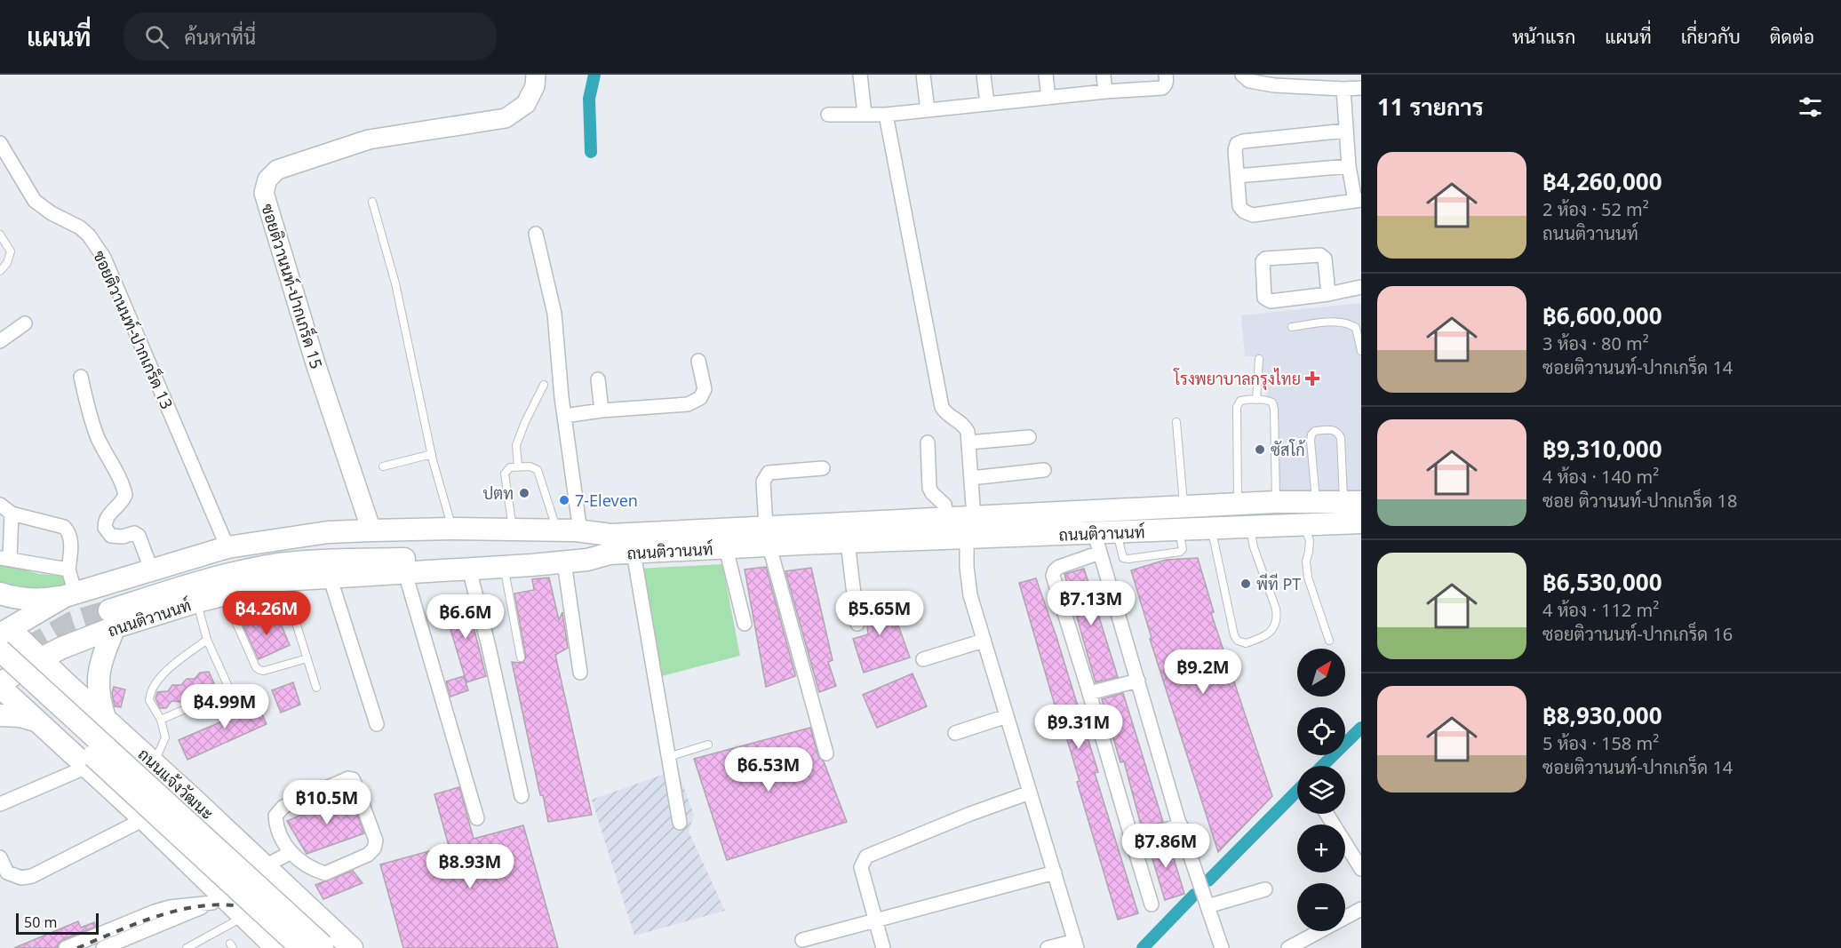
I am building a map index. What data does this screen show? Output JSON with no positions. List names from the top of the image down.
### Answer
{
  "streets": {
    "main road": ["ถนนติวานนท์", "ถนนแจ้งวัฒนะ"],
    "street": ["ซอยติวานนท์-ปากเกร็ด 15", "ซอยติวานนท์-ปากเกร็ด 13"]
  },
  "crossings": [
    ["ซอยติวานนท์-ปากเกร็ด 15", "ถนนติวานนท์"],
    ["ซอยติวานนท์-ปากเกร็ด 13", "ถนนติวานนท์"],
    ["ถนนติวานนท์", "ถนนแจ้งวัฒนะ"]
  ],
  "places": {
    "health": ["โรงพยาบาลกรุงไทย"],
    "other": [
      "ซัสโก้",
      "ปตท",
      "7-Eleven",
      "พีที PT"
    ]
  },
  "scale_bar": "50 m",
  "north": "top right",
  "page": {
    "header": "แผนที่",
    "search": "ค้นหาที่นี่",
    "nav": [
      "หน้าแรก",
      "แผนที่",
      "เกี่ยวกับ",
      "ติดต่อ"
    ],
    "heading": "11 รายการ",
    "list": [
      {
        "name": "฿4,260,000",
        "note": "2 ห้อง · 52 m² · ถนนติวานนท์"
      },
      {
        "name": "฿6,600,000",
        "note": "3 ห้อง · 80 m² · ซอยติวานนท์-ปากเกร็ด 14"
      },
      {
        "name": "฿9,310,000",
        "note": "4 ห้อง · 140 m² · ซอย ติวานนท์-ปากเกร็ด 18"
      },
      {
        "name": "฿6,530,000",
        "note": "4 ห้อง · 112 m² · ซอยติวานนท์-ปากเกร็ด 16"
      },
      {
        "name": "฿8,930,000",
        "note": "5 ห้อง · 158 m² · ซอยติวานนท์-ปากเกร็ด 14"
      }
    ],
    "price": [
      "฿7.13M",
      "฿4.26M",
      "฿5.65M",
      "฿6.6M",
      "฿9.2M",
      "฿4.99M",
      "฿9.31M",
      "฿6.53M",
      "฿10.5M",
      "฿7.86M",
      "฿8.93M"
    ],
    "map_buttons": ["+", "−"],
    "scale": "50 m"
  }
}
